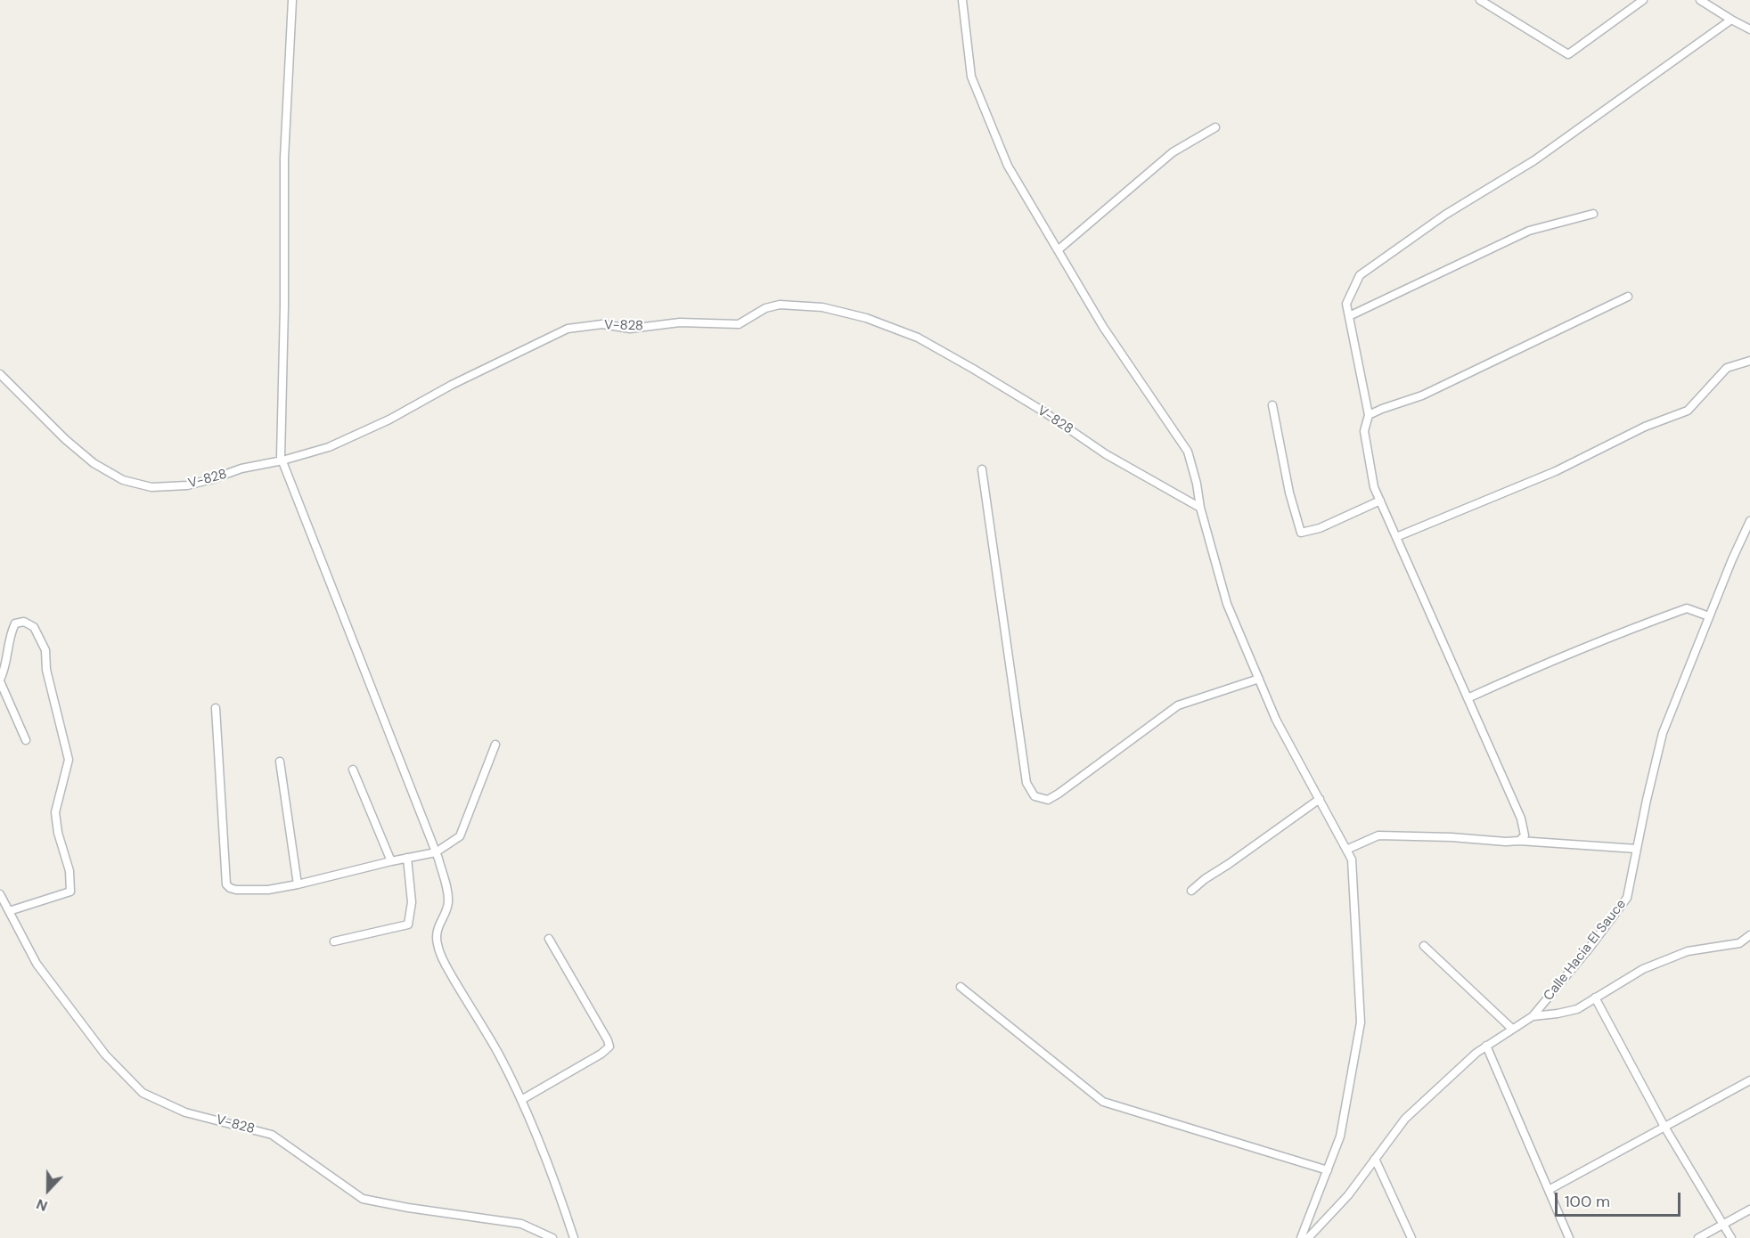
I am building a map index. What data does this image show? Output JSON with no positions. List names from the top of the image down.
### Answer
{
  "streets": {
    "street": ["V-828", "Calle Hacia El Sauce"]
  },
  "scale_bar": "100 m",
  "north": "bottom"
}
